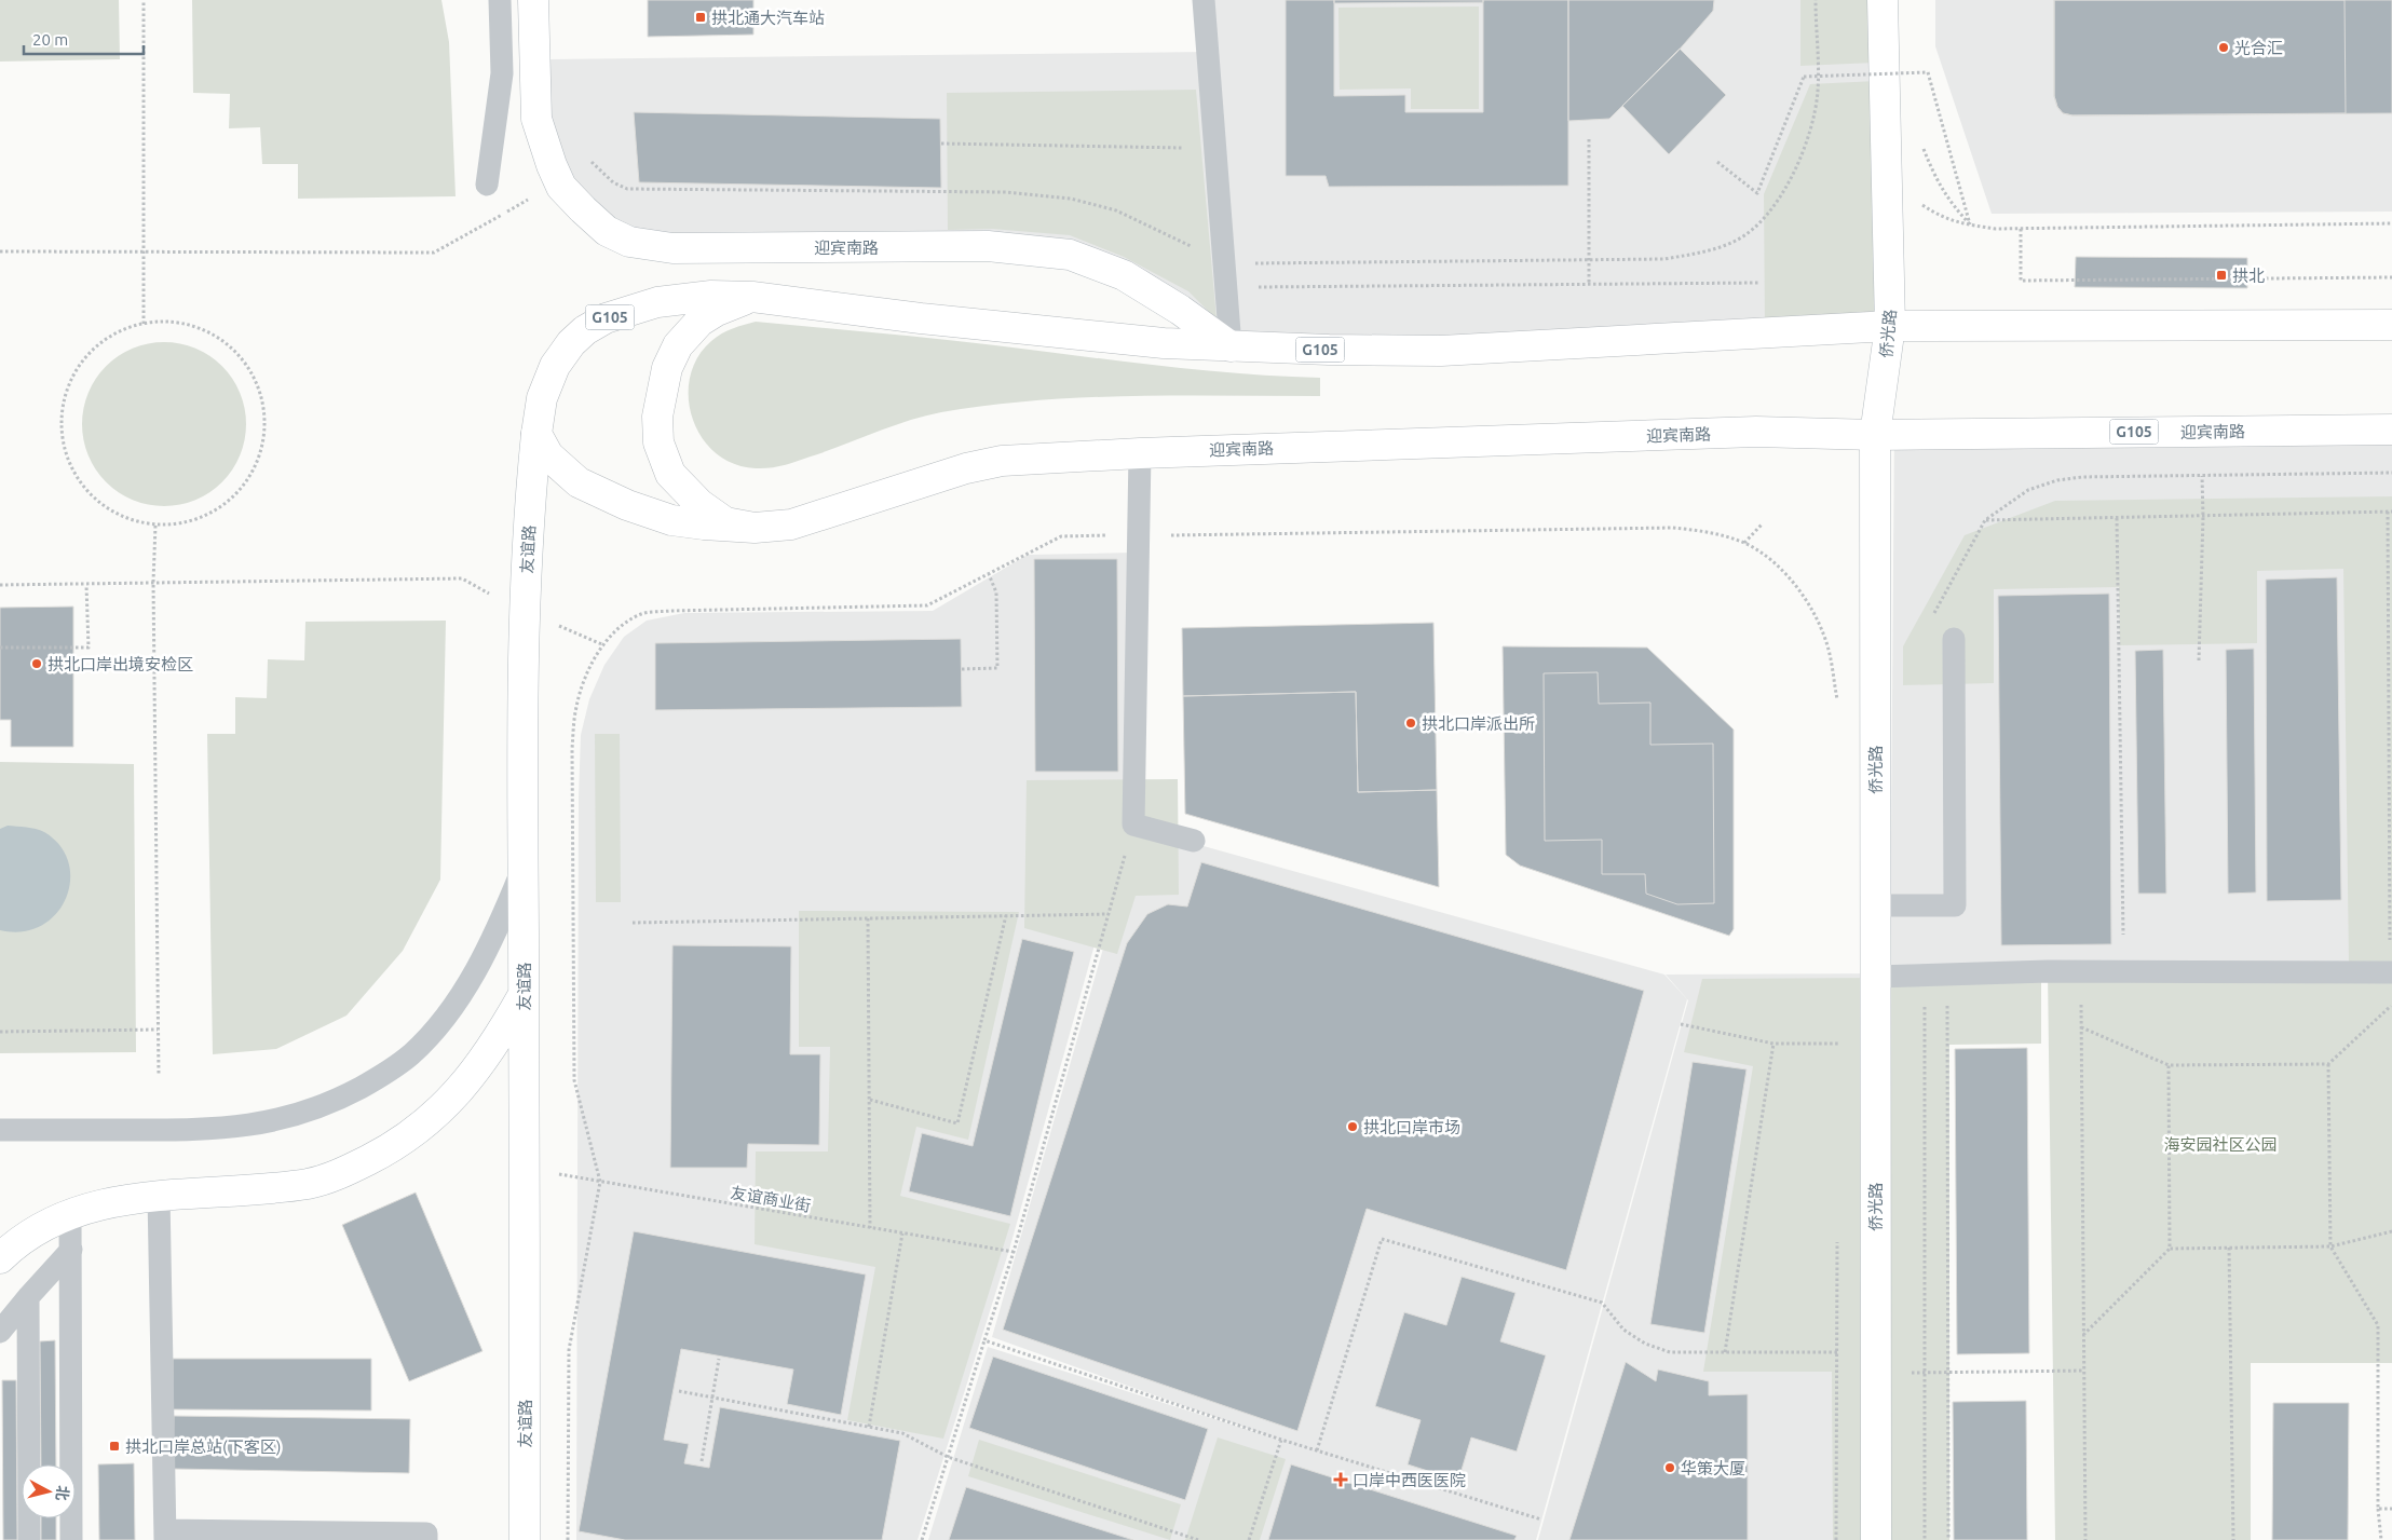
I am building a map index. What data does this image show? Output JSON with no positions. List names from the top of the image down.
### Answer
{
  "streets": {
    "main road": [
      "迎宾南路",
      "G105",
      "侨光路",
      "友谊路"
    ],
    "path": ["友谊商业街"]
  },
  "crossings": [
    ["迎宾南路", "G105"],
    ["迎宾南路", "侨光路"],
    ["G105", "侨光路"],
    ["G105", "友谊路"],
    ["友谊路", "友谊商业街"]
  ],
  "parks": ["海安园社区公园"],
  "places": {
    "transit": ["拱北通大汽车站", "拱北", "拱北口岸总站(下客区)"],
    "other": [
      "光合汇",
      "拱北口岸出境安检区",
      "拱北口岸派出所",
      "拱北口岸市场",
      "华策大厦"
    ],
    "health": ["口岸中西医医院"]
  },
  "scale_bar": "20 m",
  "north": "right"
}
